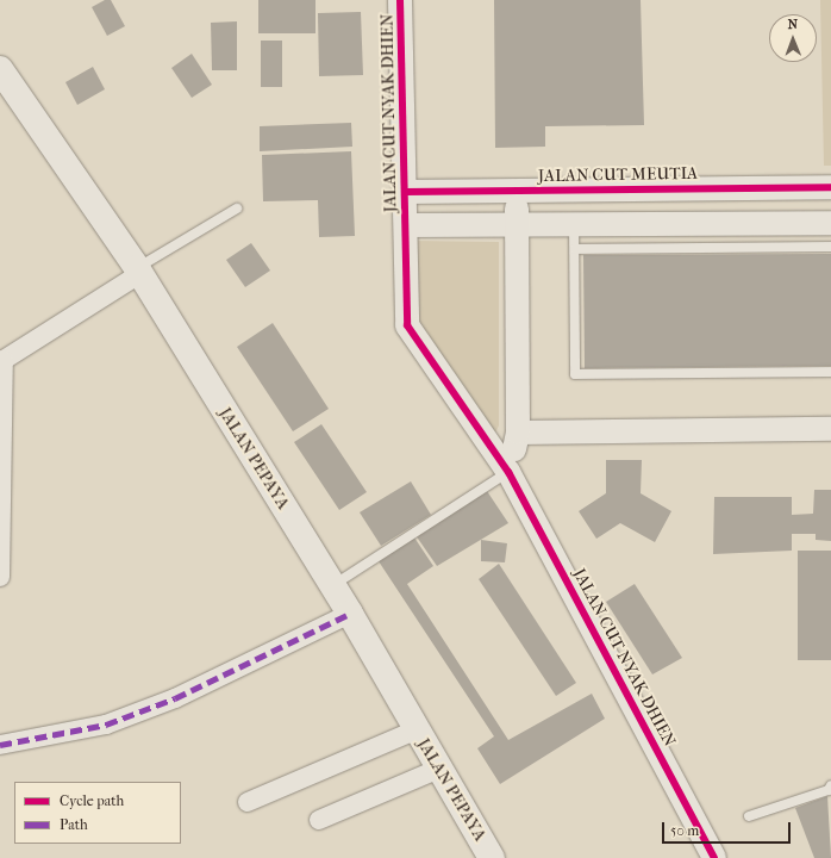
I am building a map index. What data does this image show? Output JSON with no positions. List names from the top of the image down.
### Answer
{
  "streets": {
    "main road": ["JALAN PEPAYA"],
    "street": ["JALAN CUT NYAK DHIEN", "JALAN CUT MEUTIA"]
  },
  "crossings": [
    ["JALAN CUT NYAK DHIEN", "JALAN CUT MEUTIA"]
  ],
  "legend": ["Cycle path", "Path"],
  "scale_bar": "50 m",
  "north": "top"
}
